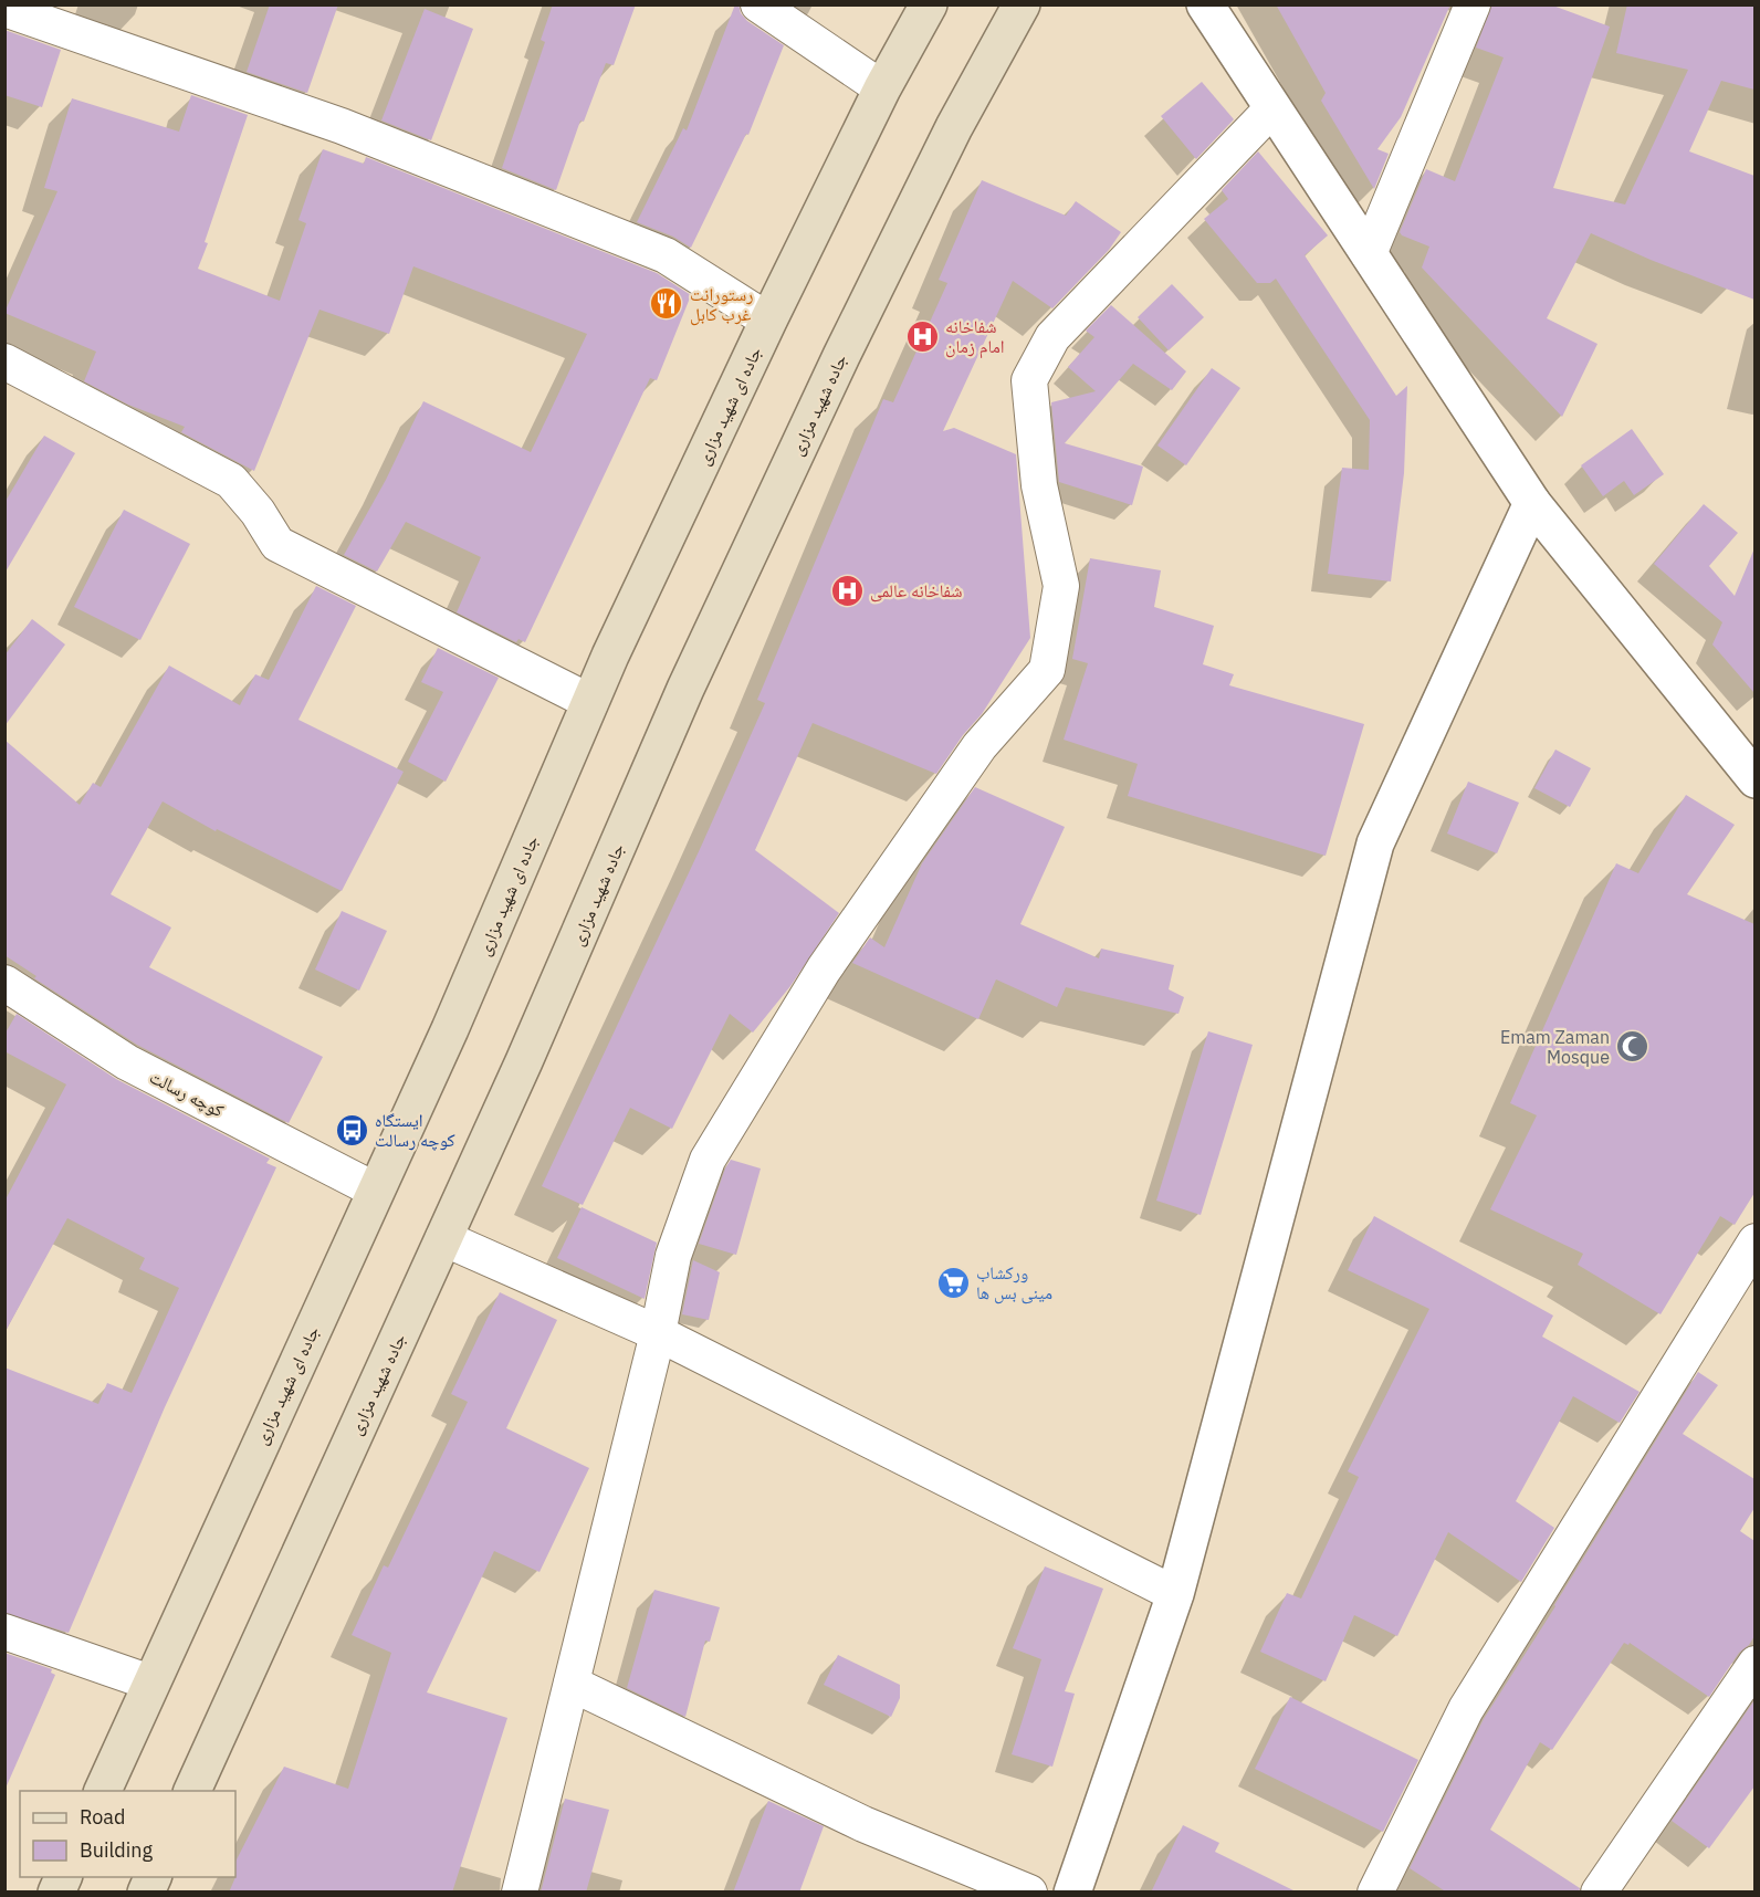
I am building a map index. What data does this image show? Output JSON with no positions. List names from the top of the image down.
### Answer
{
  "streets": {
    "main road": ["جاده شهید مزاری", "جاده ای شهید مزاری"],
    "street": ["کوچه رسالت"]
  },
  "crossings": [
    ["جاده ای شهید مزاری", "کوچه رسالت"]
  ],
  "places": {
    "restaurant": ["رستورانت غرب کابل"],
    "hospital": ["شفاخانه امام زمان", "شفاخانه عالمی"],
    "mosque": ["Emam Zaman Mosque"],
    "bus stop": ["ایستگاه کوچه رسالت"],
    "supermarket": ["ورکشاب مینی بس ها"]
  },
  "legend": ["Road", "Building"]
}
